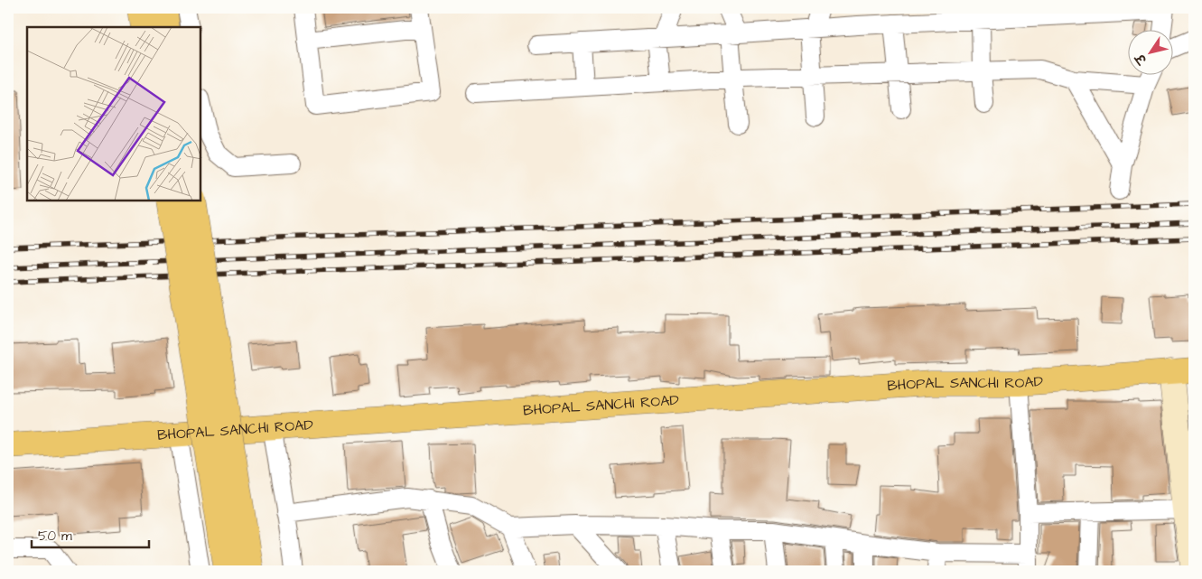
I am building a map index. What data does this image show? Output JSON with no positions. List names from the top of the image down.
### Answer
{
  "streets": {
    "main road": ["BHOPAL SANCHI ROAD"]
  },
  "scale_bar": "50 m",
  "north": "bottom left"
}
